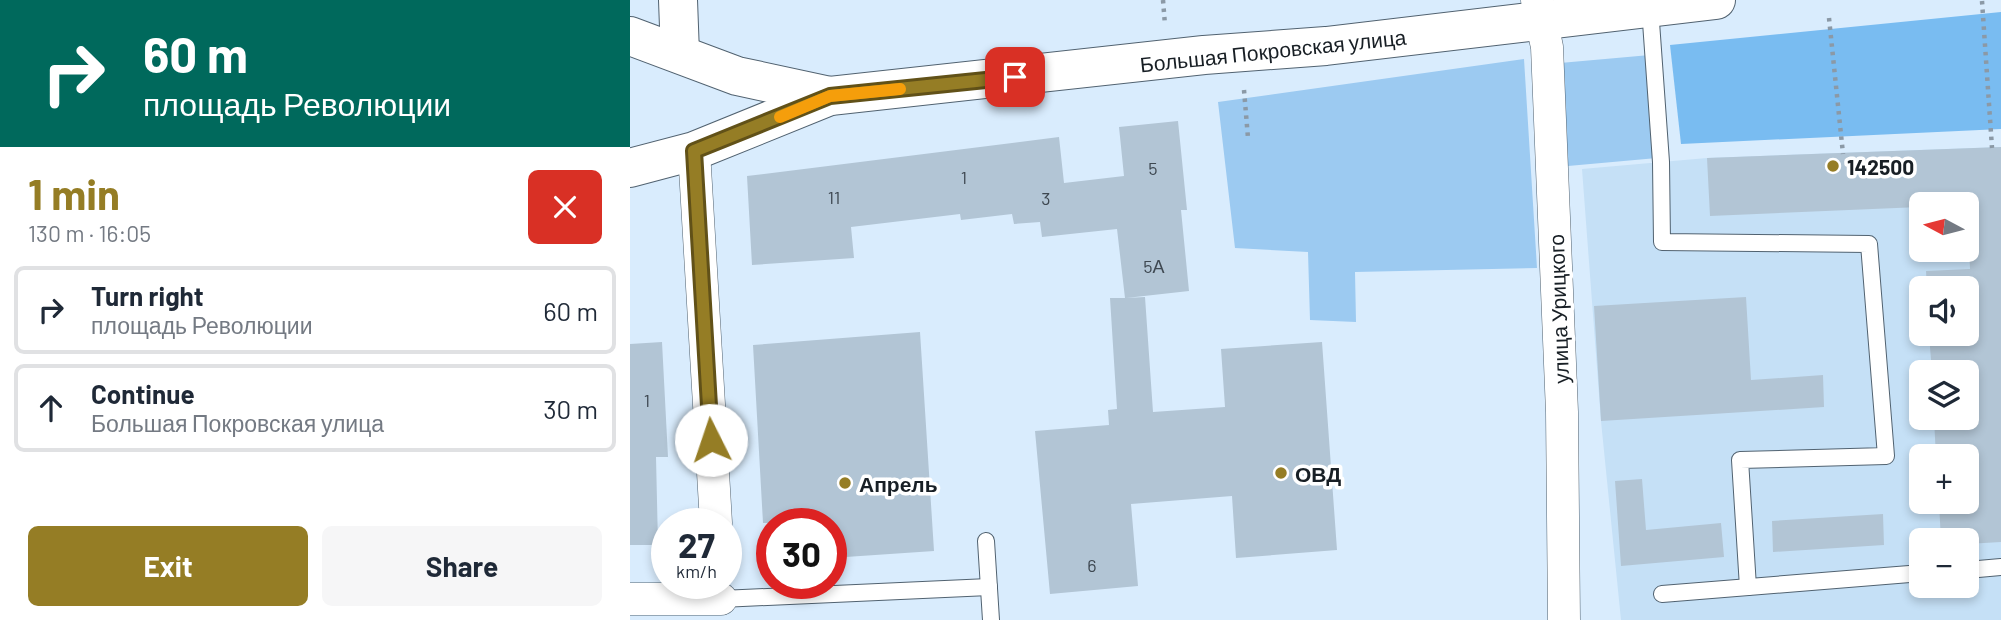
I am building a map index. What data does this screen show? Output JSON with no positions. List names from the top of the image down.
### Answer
{
  "streets": {
    "main road": ["Большая Покровская улица"],
    "street": ["улица Урицкого"]
  },
  "crossings": [
    ["Большая Покровская улица", "улица Урицкого"]
  ],
  "places": ["142500", "ОВД", "Апрель"],
  "house_numbers": [
    "5",
    "1",
    "11",
    "3",
    "5А",
    "1",
    "6"
  ],
  "north": "left",
  "page": {
    "turn": ["60 m", "площадь Революции"],
    "heading": ["1 min", "130 m · 16:05"],
    "map_buttons": ["+", "−"],
    "list": [
      {
        "name": "Turn right",
        "note": "площадь Революции",
        "value": "60 m"
      },
      {
        "name": "Continue",
        "note": "Большая Покровская улица",
        "value": "30 m"
      }
    ],
    "speed": "27 km/h",
    "limit": "30",
    "buttons": ["Exit", "Share"]
  }
}
